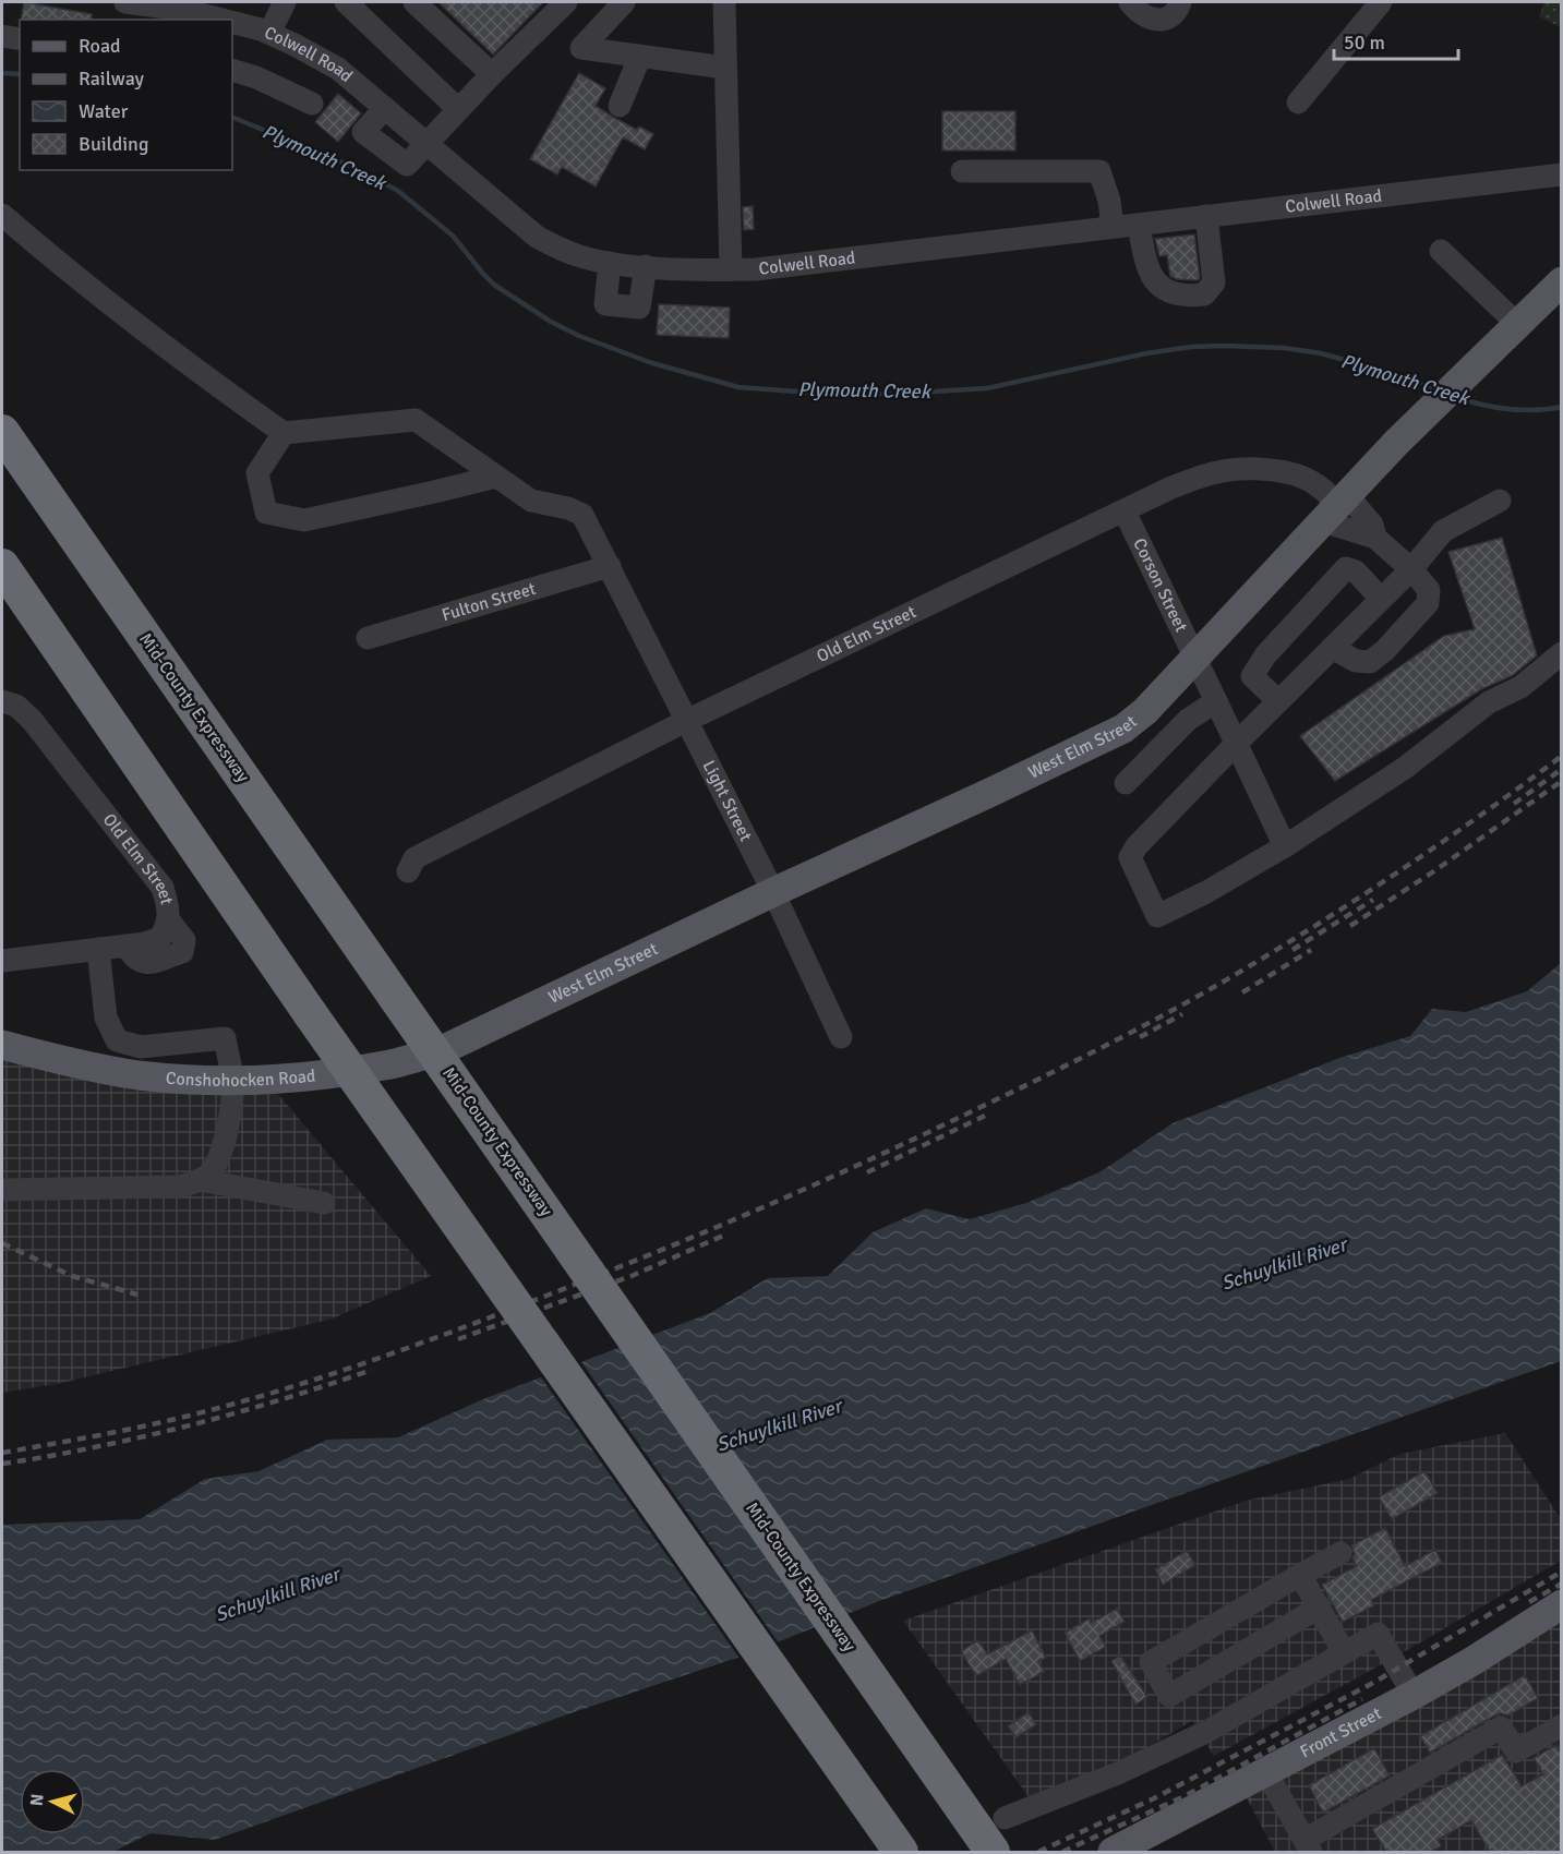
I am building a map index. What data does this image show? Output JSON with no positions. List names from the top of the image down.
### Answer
{
  "streets": {
    "highway": ["Mid-County Expressway"],
    "main road": ["West Elm Street", "Conshohocken Road", "Front Street"],
    "street": [
      "Colwell Road",
      "Corson Street",
      "Fulton Street",
      "Old Elm Street",
      "Light Street"
    ]
  },
  "crossings": [
    ["Corson Street", "Old Elm Street"],
    ["Corson Street", "West Elm Street"],
    ["Fulton Street", "Light Street"],
    ["Old Elm Street", "West Elm Street"],
    ["Old Elm Street", "Light Street"],
    ["West Elm Street", "Light Street"],
    ["West Elm Street", "Conshohocken Road"]
  ],
  "water": ["Plymouth Creek", "Schuylkill River"],
  "legend": [
    "Road",
    "Railway",
    "Water",
    "Building"
  ],
  "scale_bar": "50 m",
  "north": "left"
}
